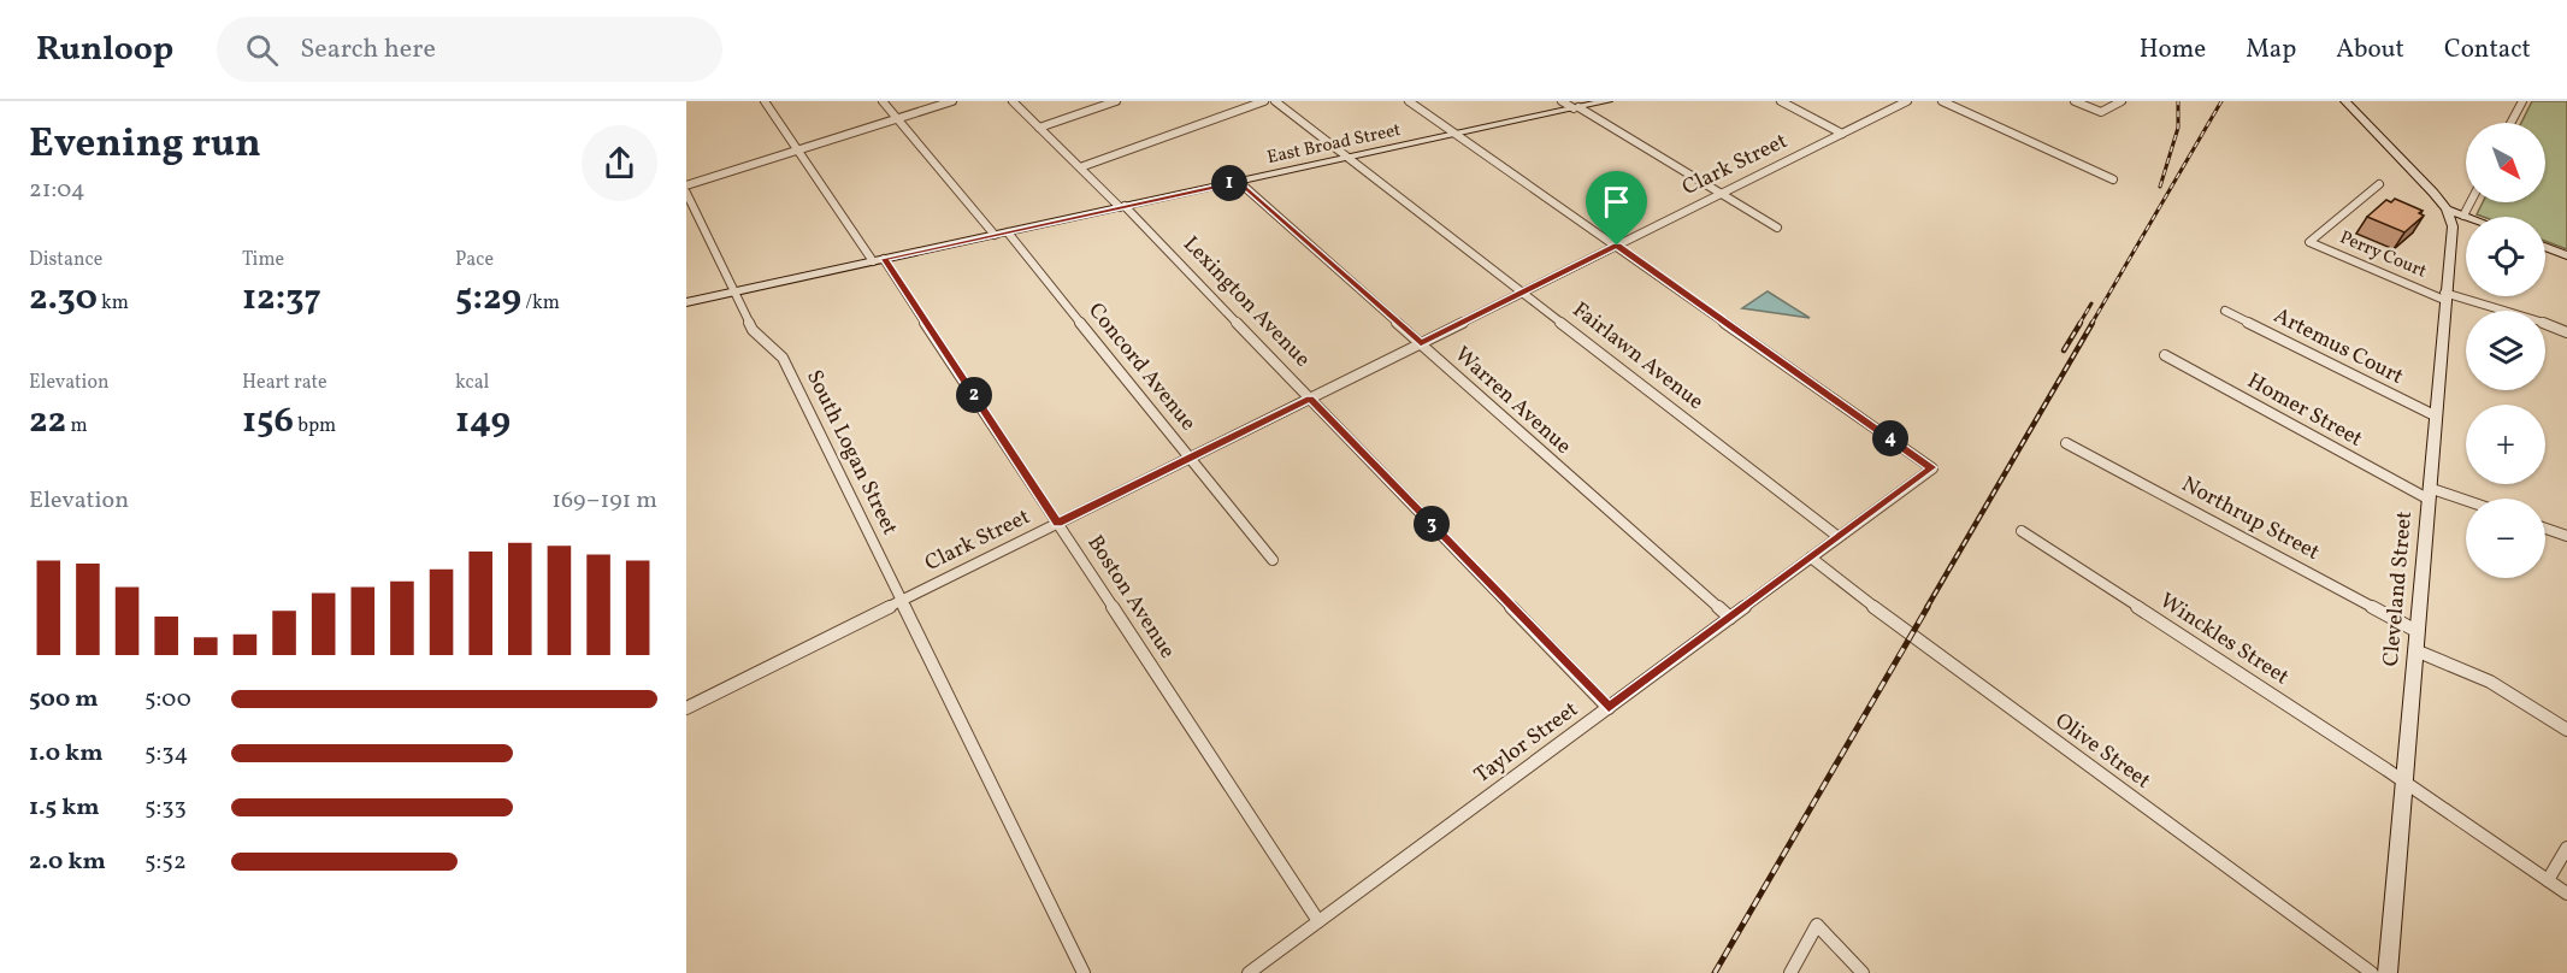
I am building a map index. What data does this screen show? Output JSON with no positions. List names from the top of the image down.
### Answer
{
  "streets": {
    "main road": ["East Broad Street", "Cleveland Street"],
    "street": [
      "Clark Street",
      "Perry Court",
      "Lexington Avenue",
      "Artemus Court",
      "Fairlawn Avenue",
      "Concord Avenue",
      "Warren Avenue",
      "Homer Street",
      "South Logan Street",
      "Northrup Street",
      "Boston Avenue",
      "Winckles Street",
      "Taylor Street",
      "Olive Street"
    ]
  },
  "crossings": [
    ["East Broad Street", "Lexington Avenue"],
    ["East Broad Street", "Fairlawn Avenue"],
    ["East Broad Street", "Concord Avenue"],
    ["East Broad Street", "Warren Avenue"],
    ["East Broad Street", "South Logan Street"],
    ["East Broad Street", "Boston Avenue"],
    ["Clark Street", "Lexington Avenue"],
    ["Clark Street", "Fairlawn Avenue"],
    ["Clark Street", "Concord Avenue"],
    ["Clark Street", "Warren Avenue"],
    ["Clark Street", "South Logan Street"],
    ["Clark Street", "Boston Avenue"],
    ["Clark Street", "Taylor Street"],
    ["Perry Court", "Cleveland Street"],
    ["Lexington Avenue", "Taylor Street"],
    ["Artemus Court", "Cleveland Street"],
    ["Fairlawn Avenue", "Taylor Street"],
    ["Warren Avenue", "Taylor Street"],
    ["Homer Street", "Cleveland Street"],
    ["Northrup Street", "Cleveland Street"],
    ["Cleveland Street", "Winckles Street"],
    ["Boston Avenue", "Taylor Street"],
    ["Taylor Street", "Olive Street"]
  ],
  "north": "bottom right",
  "page": {
    "header": "Runloop",
    "search": "Search here",
    "nav": [
      "Home",
      "Map",
      "About",
      "Contact"
    ],
    "heading": ["Evening run", "21:04"],
    "map_buttons": ["+", "−"],
    "pins": [
      "1",
      "2",
      "4",
      "3"
    ],
    "stats": [
      ["Distance", "2.30 km"],
      ["Time", "12:37"],
      ["Pace", "5:29 /km"],
      ["Elevation", "22 m"],
      ["Heart rate", "156 bpm"],
      ["kcal", "149"]
    ],
    "chart": ["Elevation", "169–191 m"],
    "list": [
      {
        "name": "500 m",
        "note": "5:00"
      },
      {
        "name": "1.0 km",
        "note": "5:34"
      },
      {
        "name": "1.5 km",
        "note": "5:33"
      },
      {
        "name": "2.0 km",
        "note": "5:52"
      }
    ]
  }
}
